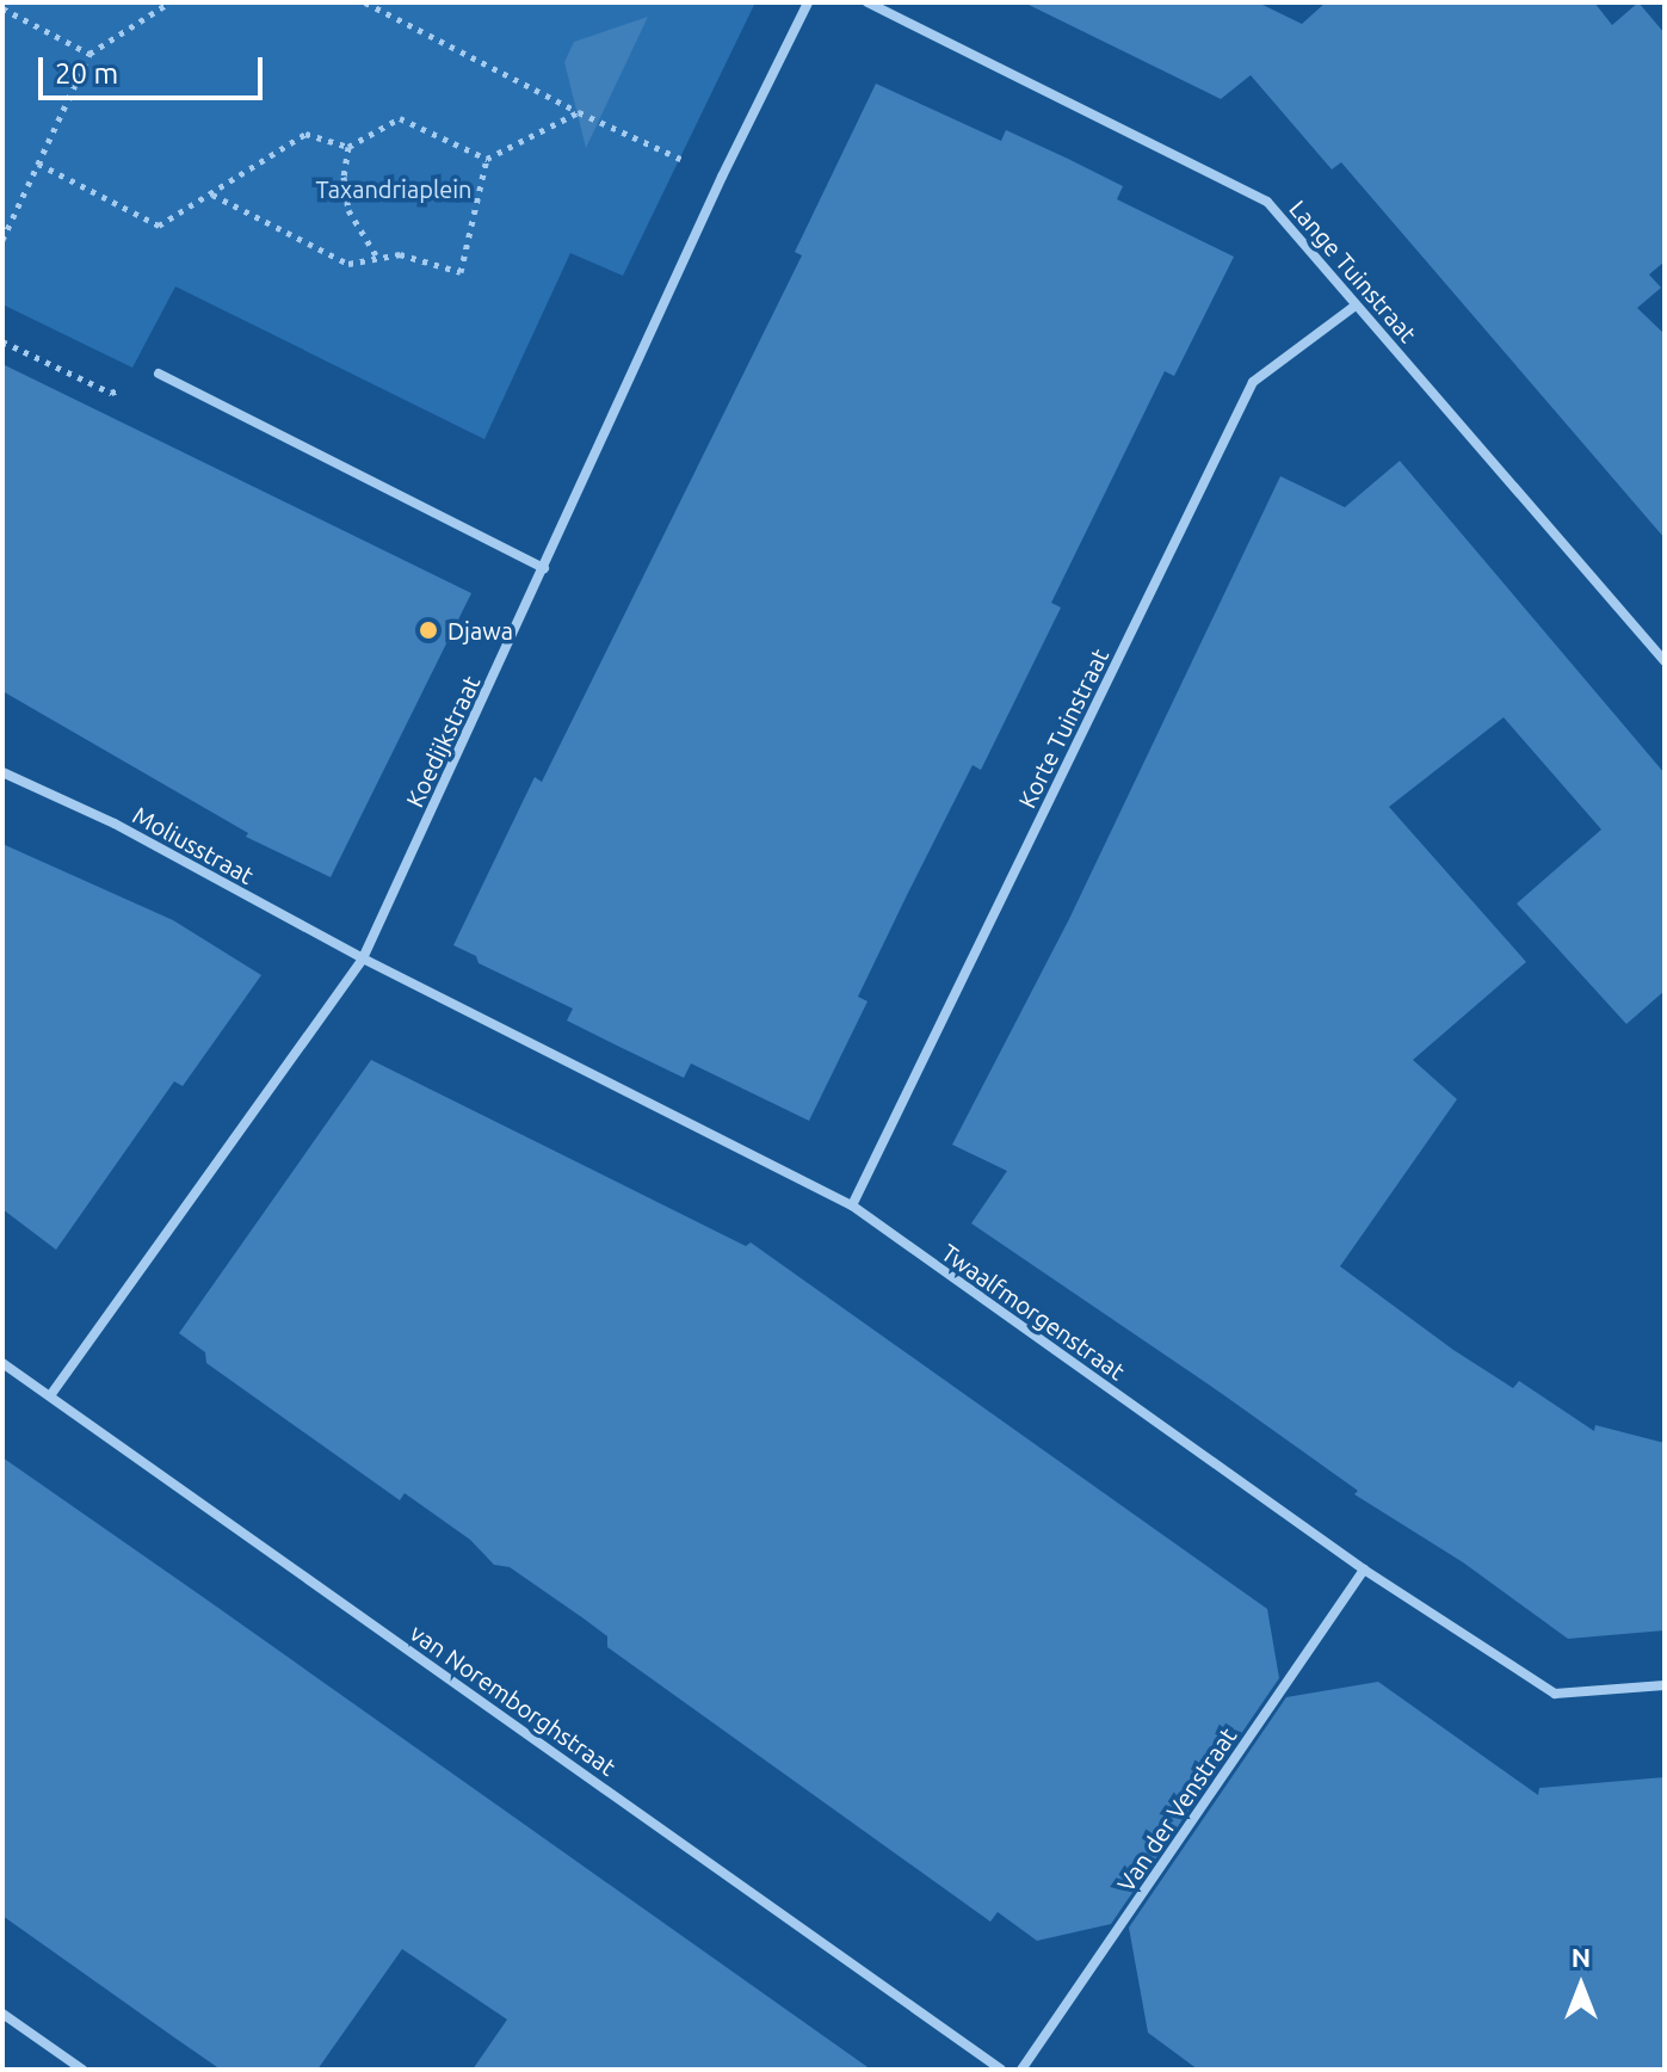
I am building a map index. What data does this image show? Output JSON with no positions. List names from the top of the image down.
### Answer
{
  "streets": {
    "street": [
      "Lange Tuinstraat",
      "Korte Tuinstraat",
      "Koedijkstraat",
      "Moliusstraat",
      "Twaalfmorgenstraat",
      "van Noremborghstraat",
      "Van der Venstraat"
    ]
  },
  "crossings": [
    ["Lange Tuinstraat", "Korte Tuinstraat"],
    ["Korte Tuinstraat", "Twaalfmorgenstraat"],
    ["Koedijkstraat", "Moliusstraat"],
    ["Koedijkstraat", "Twaalfmorgenstraat"],
    ["Koedijkstraat", "van Noremborghstraat"],
    ["Moliusstraat", "Twaalfmorgenstraat"],
    ["Twaalfmorgenstraat", "Van der Venstraat"]
  ],
  "parks": ["Taxandriaplein"],
  "places": ["Djawa"],
  "scale_bar": "20 m",
  "north": "top"
}
